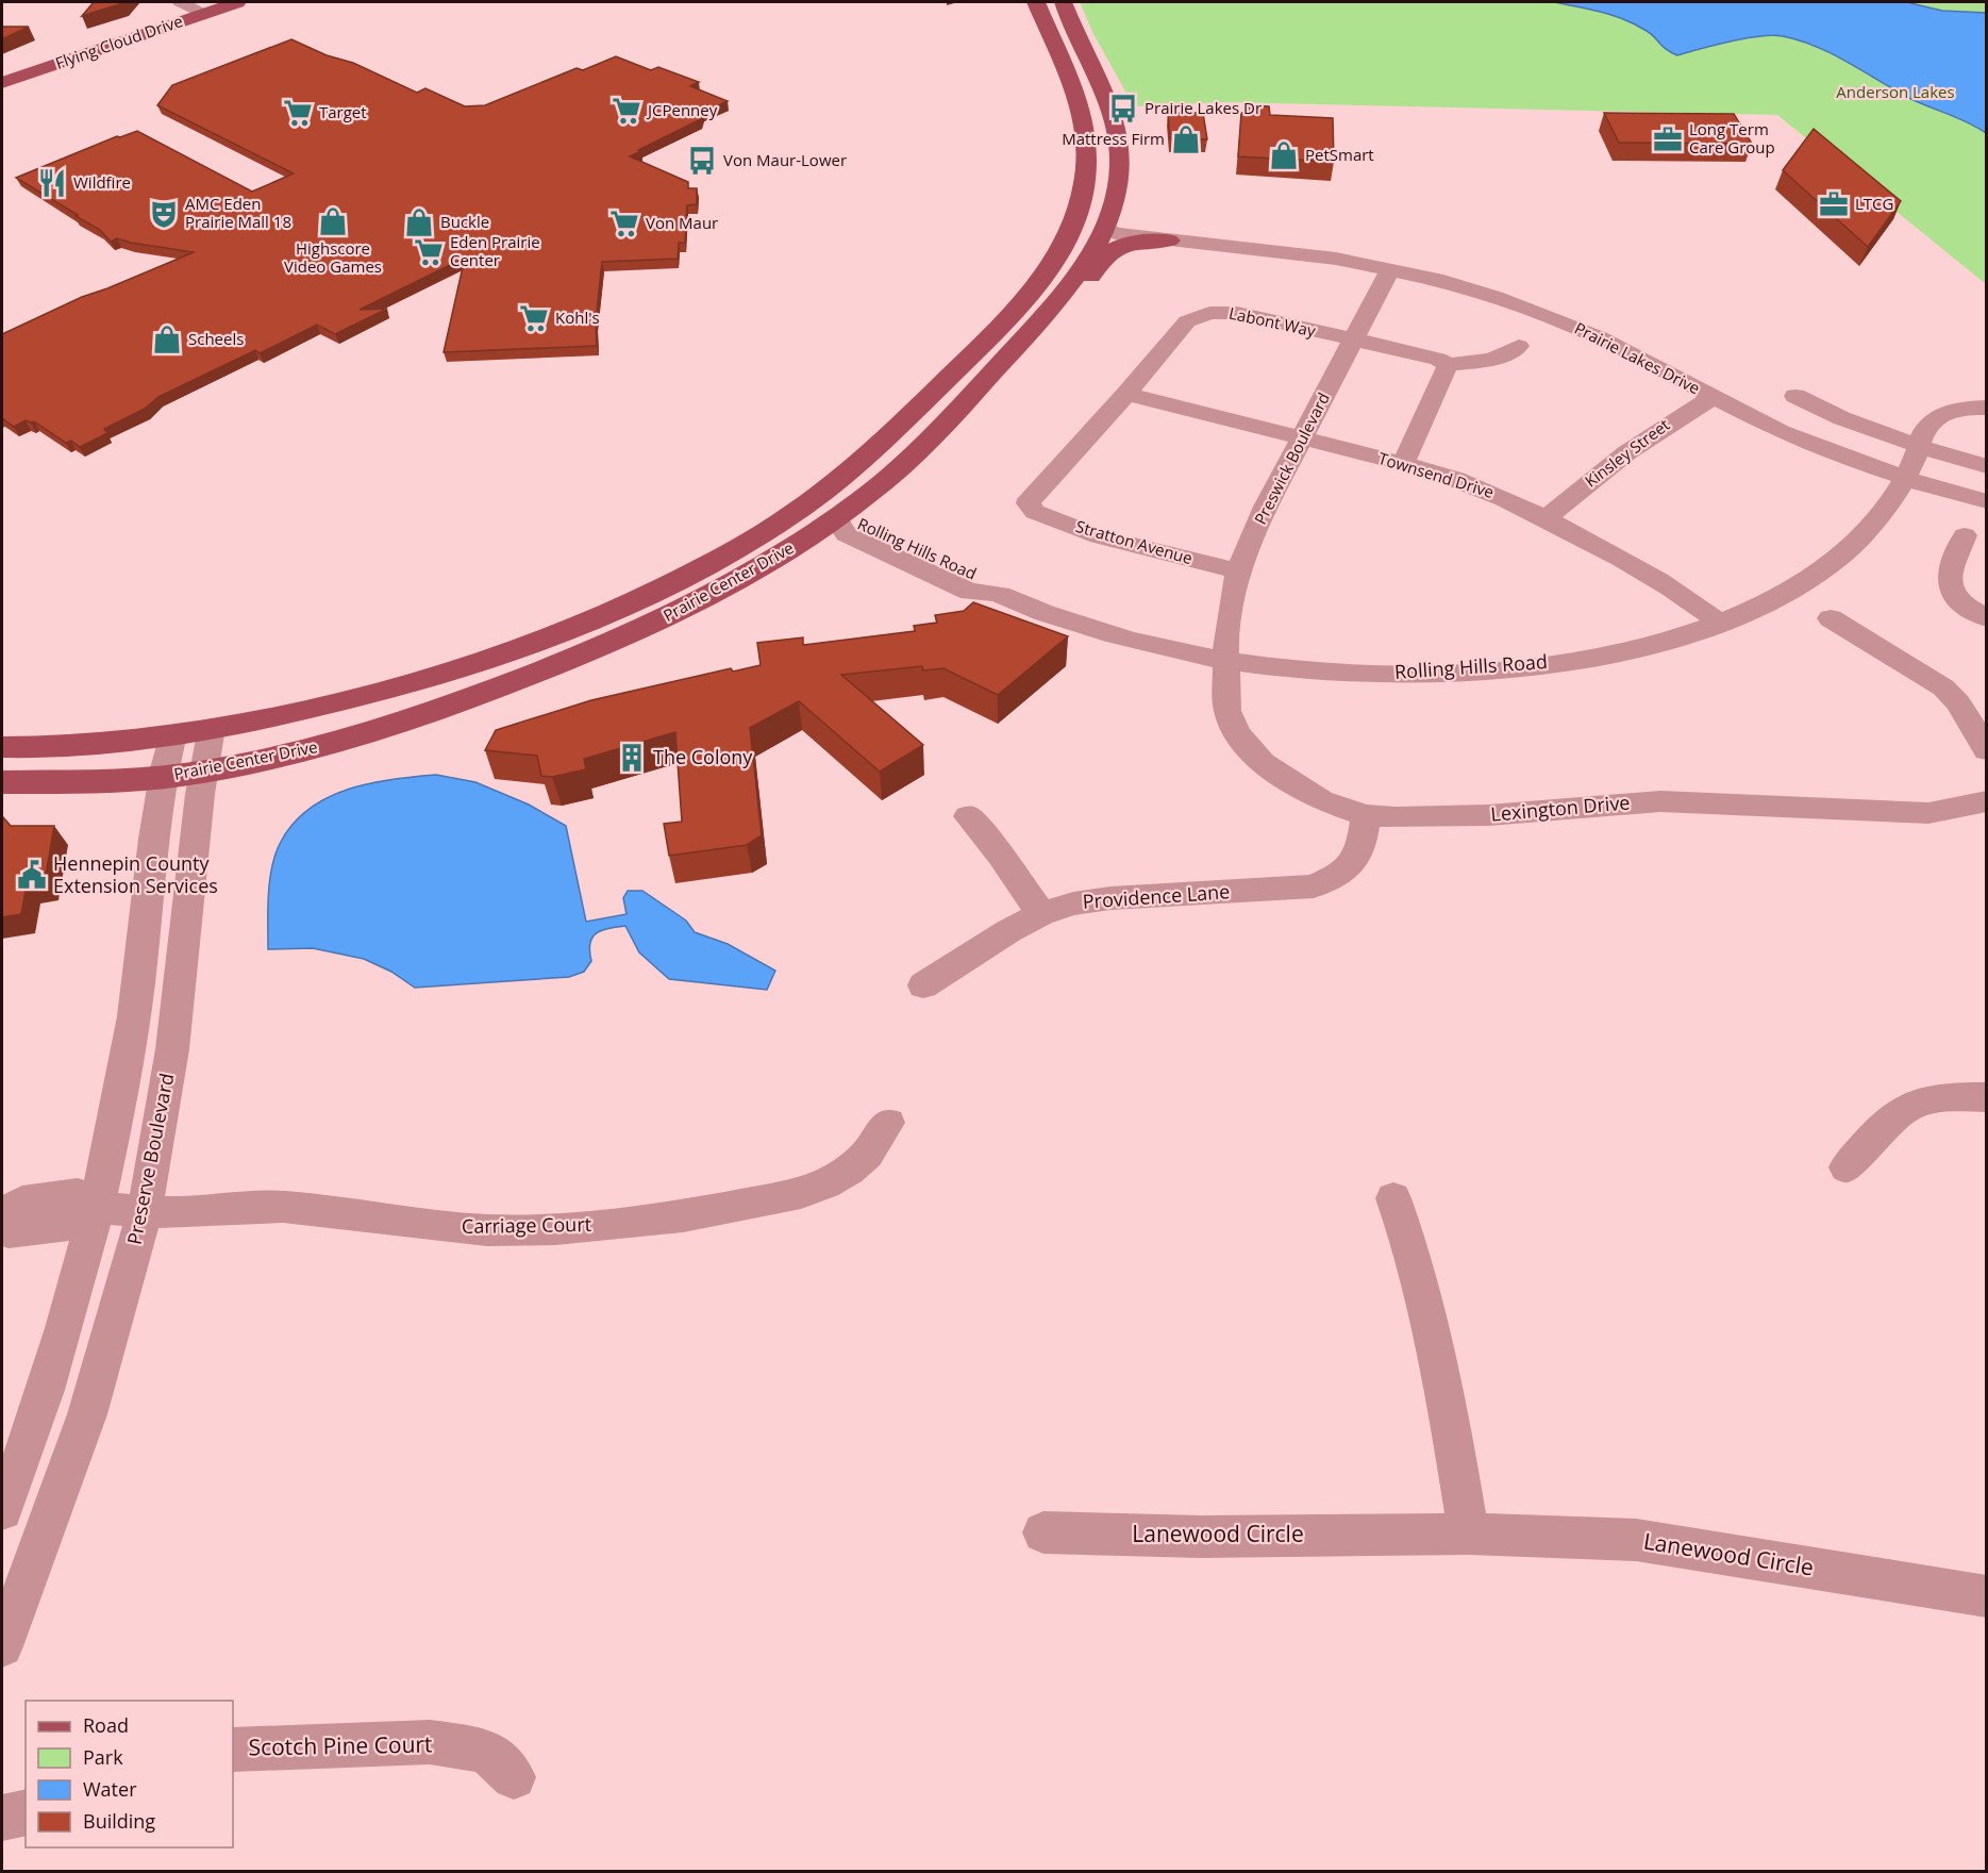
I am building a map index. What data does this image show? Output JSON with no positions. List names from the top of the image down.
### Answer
{
  "streets": {
    "main road": ["Flying Cloud Drive", "Prairie Center Drive"],
    "street": [
      "Labont Way",
      "Prairie Lakes Drive",
      "Kinsley Street",
      "Preswick Boulevard",
      "Townsend Drive",
      "Stratton Avenue",
      "Rolling Hills Road",
      "Lexington Drive",
      "Providence Lane",
      "Preserve Boulevard",
      "Carriage Court",
      "Lanewood Circle",
      "Scotch Pine Court"
    ]
  },
  "crossings": [
    ["Labont Way", "Preswick Boulevard"],
    ["Labont Way", "Townsend Drive"],
    ["Labont Way", "Stratton Avenue"],
    ["Prairie Lakes Drive", "Kinsley Street"],
    ["Prairie Lakes Drive", "Preswick Boulevard"],
    ["Prairie Lakes Drive", "Rolling Hills Road"],
    ["Prairie Lakes Drive", "Prairie Center Drive"],
    ["Kinsley Street", "Townsend Drive"],
    ["Preswick Boulevard", "Townsend Drive"],
    ["Preswick Boulevard", "Stratton Avenue"],
    ["Preswick Boulevard", "Rolling Hills Road"],
    ["Preswick Boulevard", "Lexington Drive"],
    ["Townsend Drive", "Stratton Avenue"],
    ["Townsend Drive", "Rolling Hills Road"],
    ["Rolling Hills Road", "Prairie Center Drive"],
    ["Rolling Hills Road", "Lexington Drive"],
    ["Prairie Center Drive", "Preserve Boulevard"],
    ["Lexington Drive", "Providence Lane"],
    ["Preserve Boulevard", "Carriage Court"]
  ],
  "parks": ["Anderson Lakes"],
  "places": {
    "bus stop": ["Prairie Lakes Dr", "Von Maur-Lower"],
    "supermarket": [
      "JCPenney",
      "Target",
      "Von Maur",
      "Eden Prairie Center",
      "Kohl's"
    ],
    "shop": [
      "Mattress Firm",
      "PetSmart",
      "Highscore Video Games",
      "Buckle",
      "Scheels"
    ],
    "office": ["Long Term Care Group", "LTCG"],
    "restaurant": ["Wildfire"],
    "theatre": ["AMC Eden Prairie Mall 18"],
    "building": ["The Colony"],
    "public building": ["Hennepin County Extension Services"]
  },
  "legend": [
    "Road",
    "Park",
    "Water",
    "Building"
  ]
}
